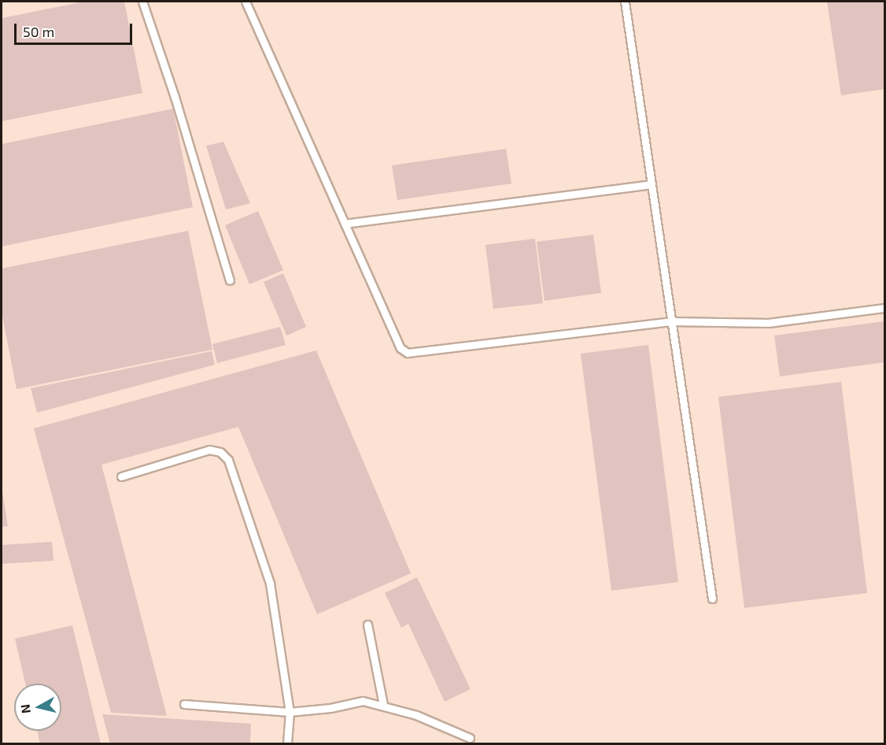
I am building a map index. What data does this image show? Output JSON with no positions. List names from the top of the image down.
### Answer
{
  "scale_bar": "50 m",
  "north": "left"
}
